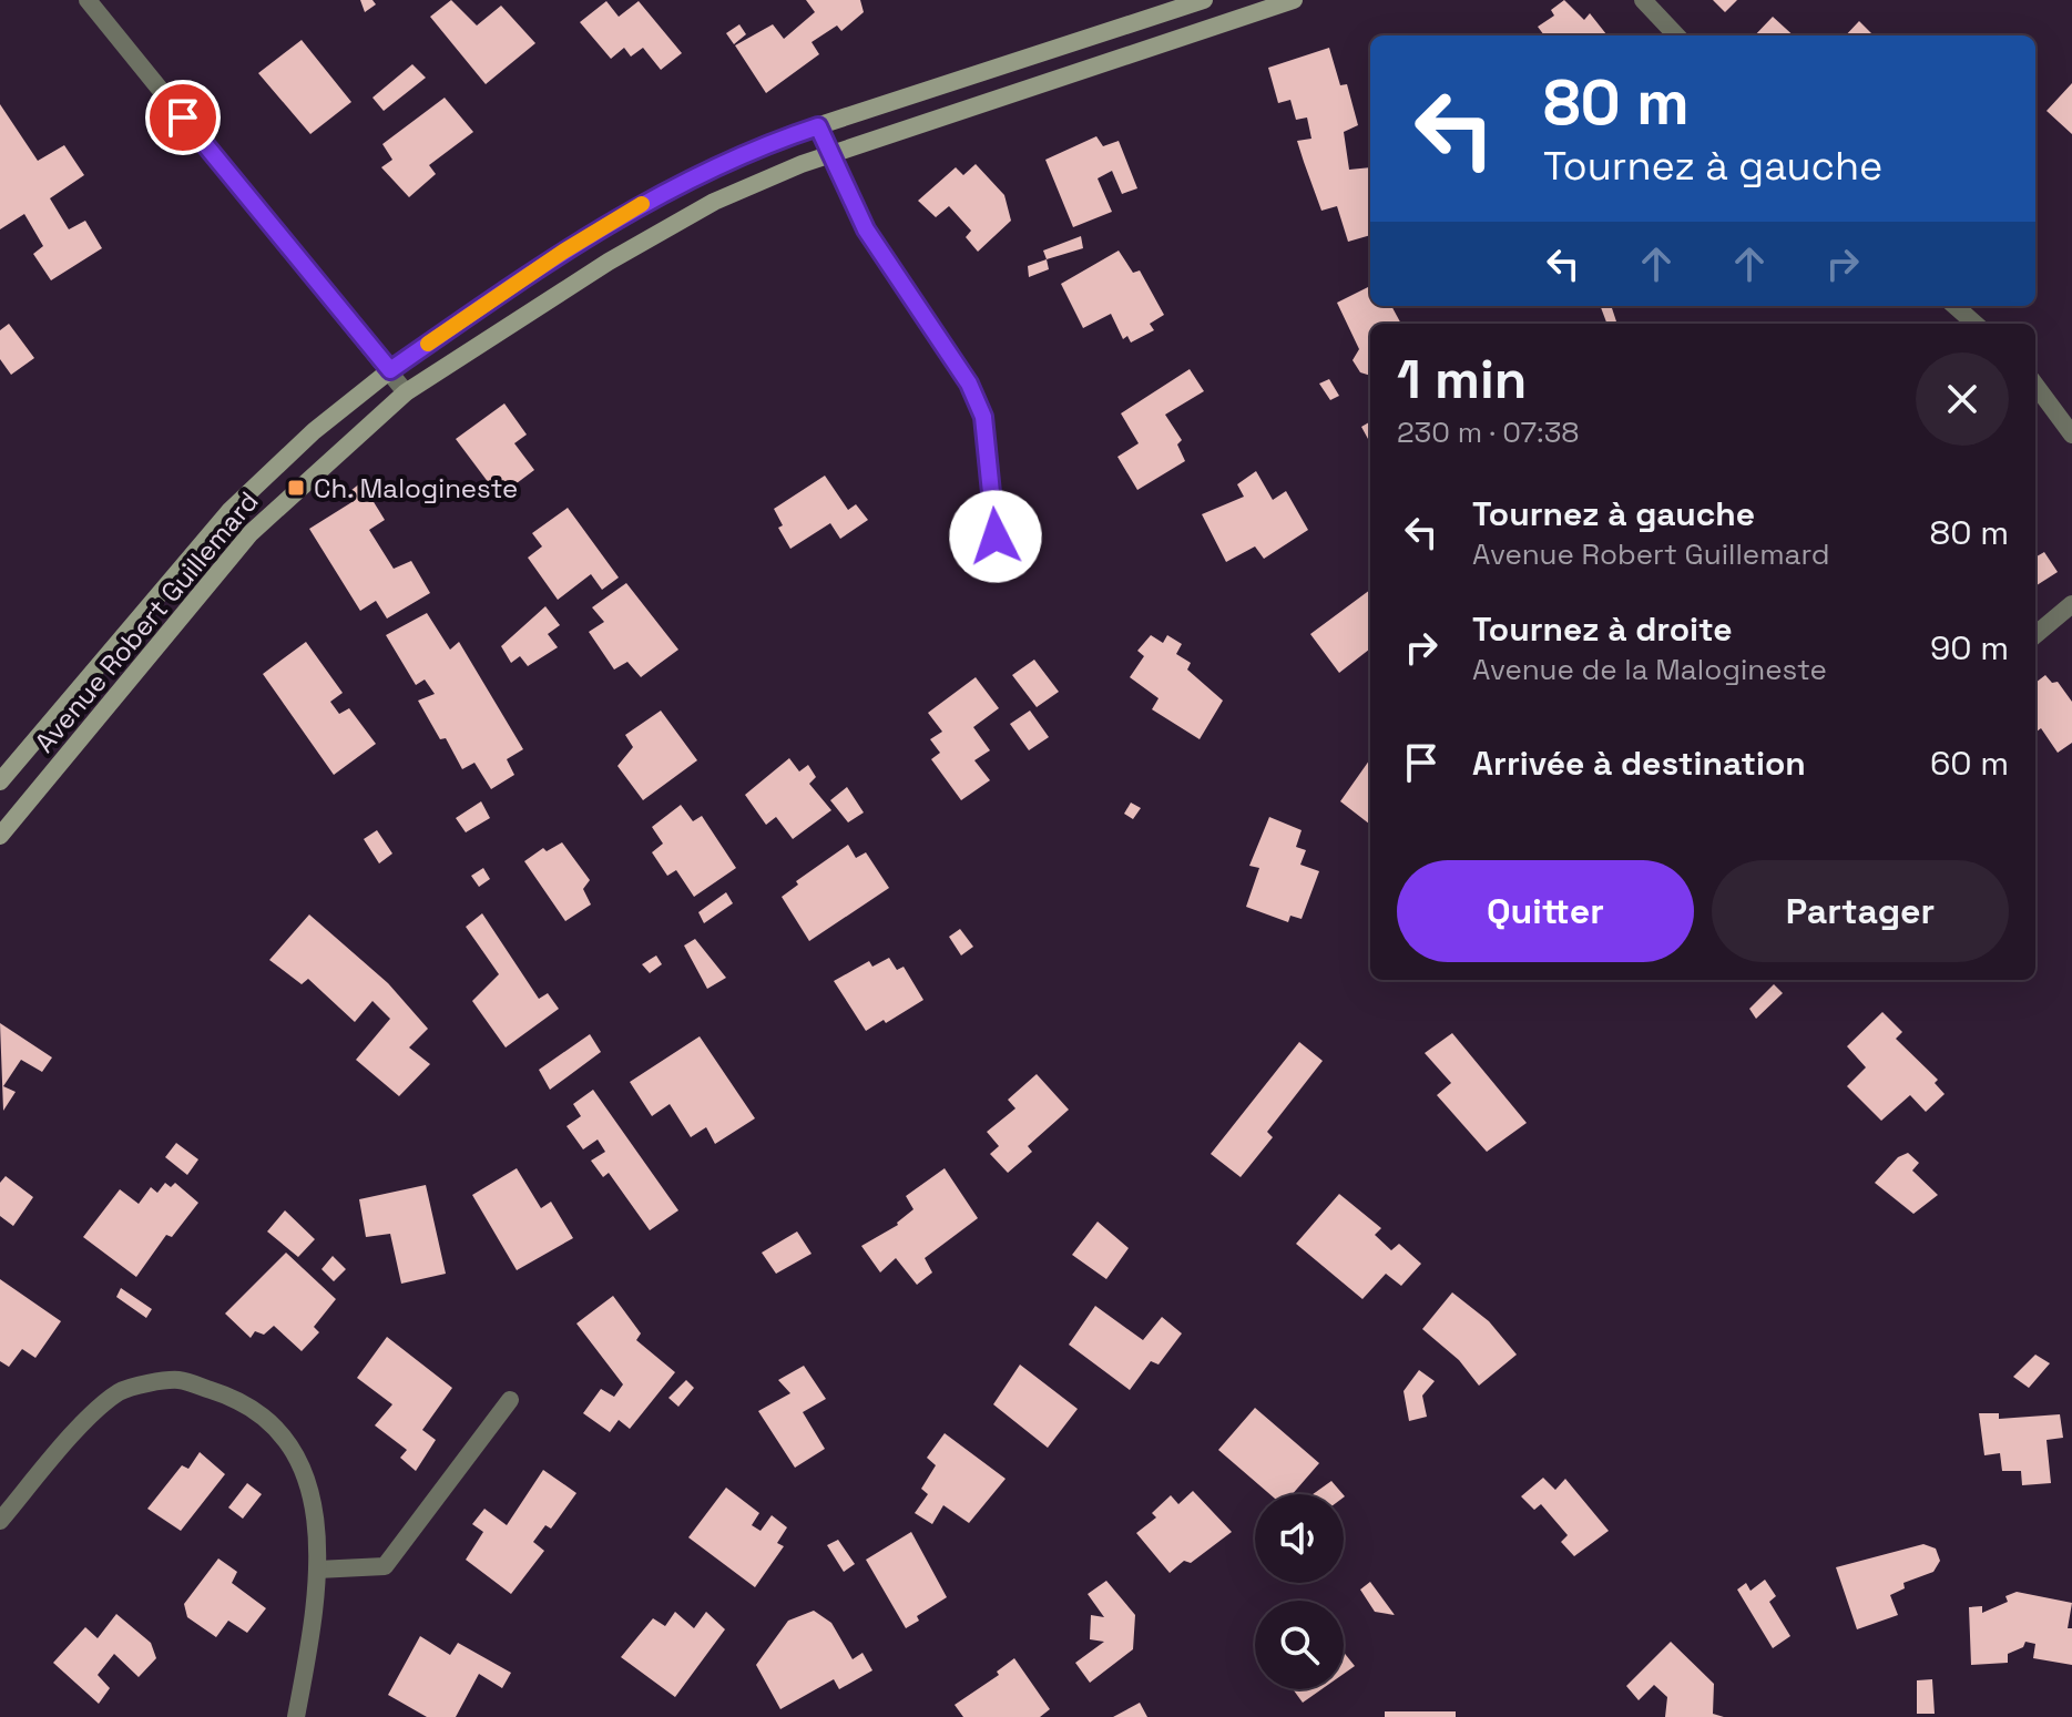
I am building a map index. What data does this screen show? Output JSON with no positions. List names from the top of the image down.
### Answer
{
  "streets": {
    "main road": ["Avenue Robert Guillemard"]
  },
  "places": {
    "transit": ["Ch. Malogineste"]
  },
  "page": {
    "turn": ["80 m", "Tournez à gauche"],
    "heading": ["1 min", "230 m · 07:38"],
    "list": [
      {
        "name": "Tournez à gauche",
        "note": "Avenue Robert Guillemard",
        "value": "80 m"
      },
      {
        "name": "Tournez à droite",
        "note": "Avenue de la Malogineste",
        "value": "90 m"
      },
      {
        "name": "Arrivée à destination",
        "value": "60 m"
      }
    ],
    "buttons": ["Quitter", "Partager"]
  }
}
